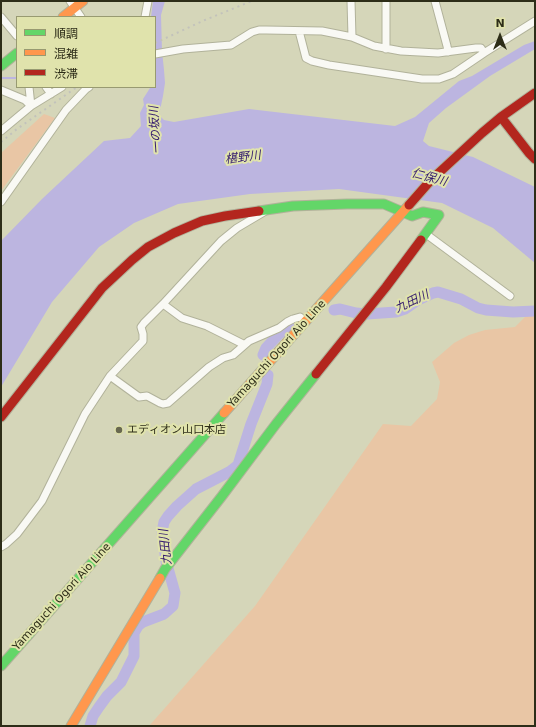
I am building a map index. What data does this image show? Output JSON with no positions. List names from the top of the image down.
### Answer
{
  "streets": {
    "street": ["Yamaguchi Ogori Aio Line"]
  },
  "water": [
    "一の坂川",
    "椹野川",
    "仁保川",
    "九田川"
  ],
  "places": ["エディオン山口本店"],
  "legend": ["順調", "混雑", "渋滞"],
  "north": "top"
}
